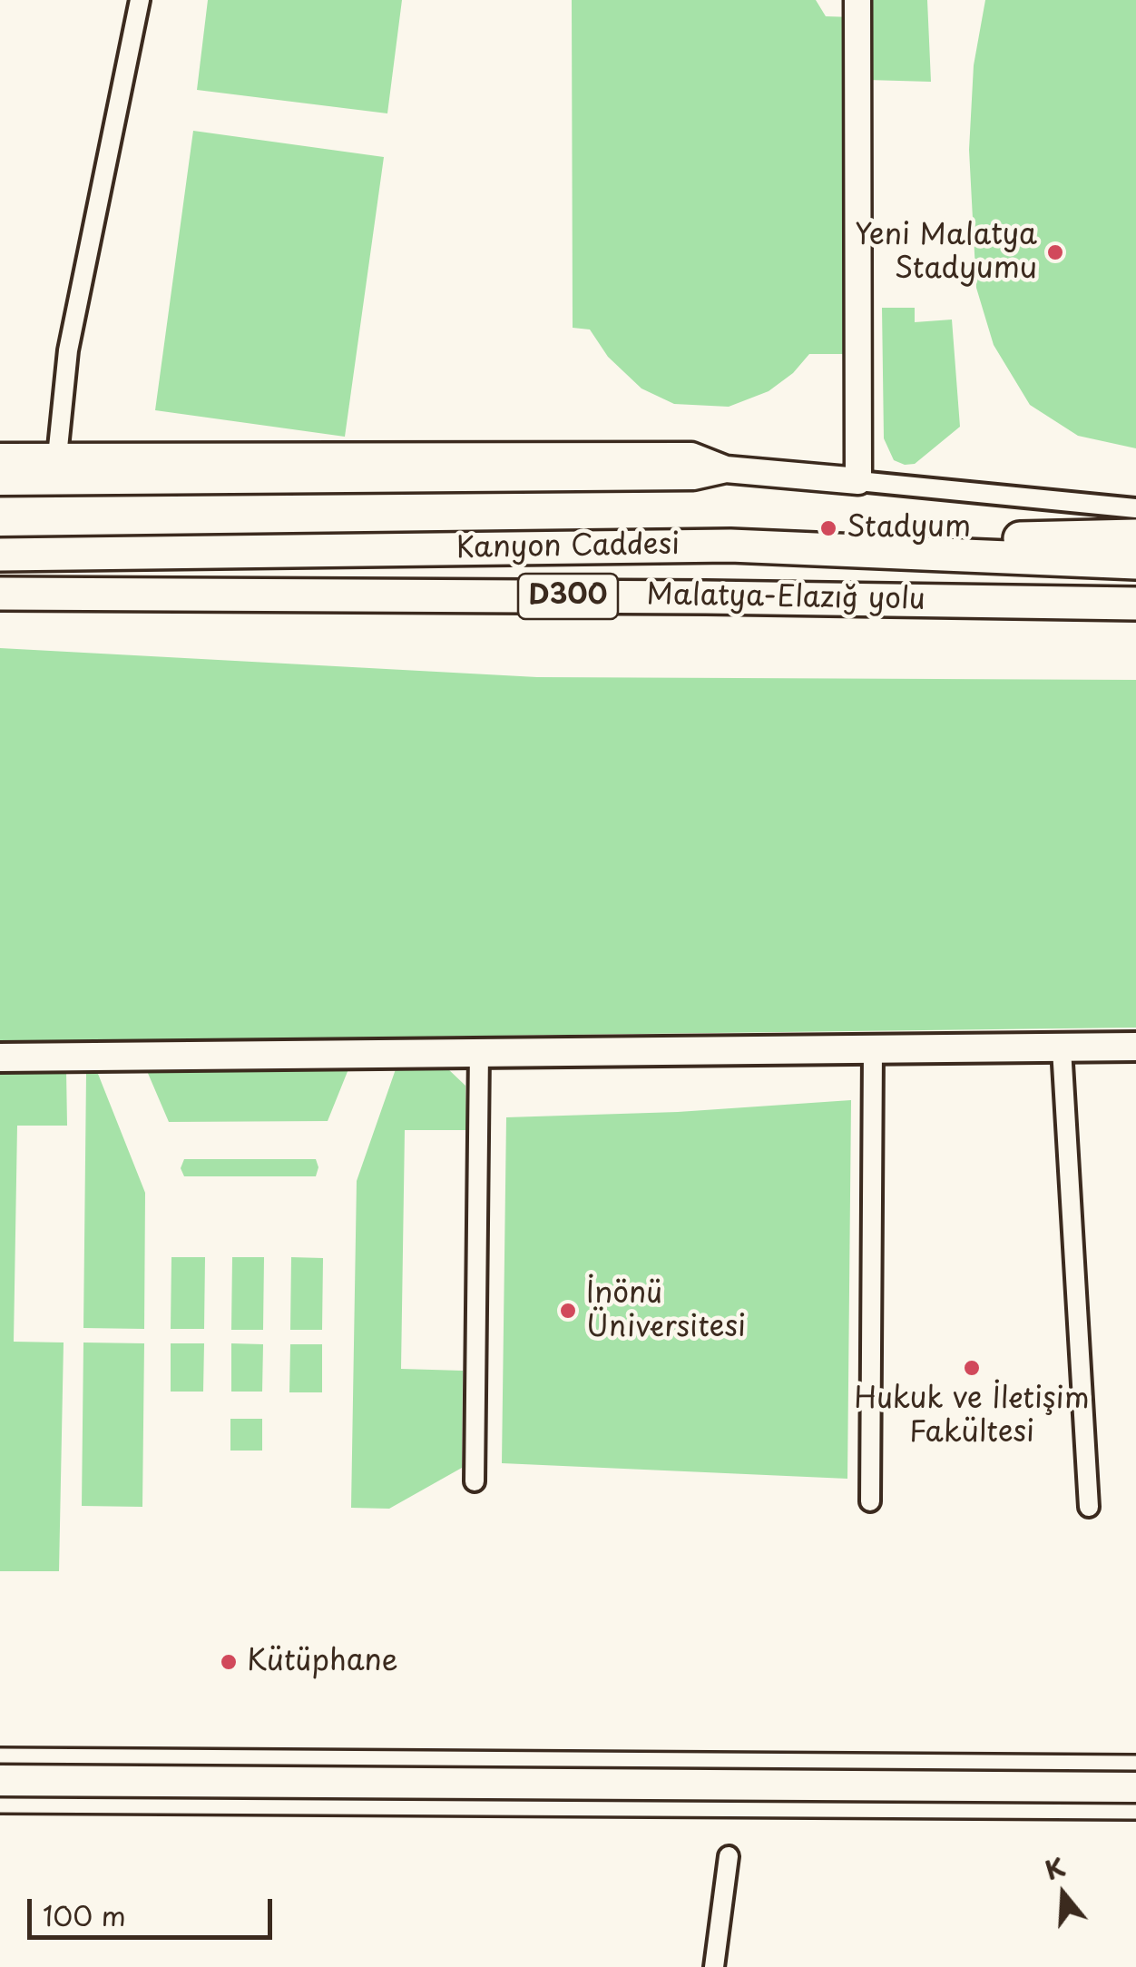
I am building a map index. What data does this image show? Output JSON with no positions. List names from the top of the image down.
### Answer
{
  "streets": {
    "highway": ["Kanyon Caddesi", "D300", "Malatya-Elazığ yolu"]
  },
  "places": [
    "Yeni Malatya Stadyumu",
    "Stadyum",
    "İnönü Üniversitesi",
    "Hukuk ve İletişim Fakültesi",
    "Kütüphane"
  ],
  "scale_bar": "100 m",
  "north": "top"
}
